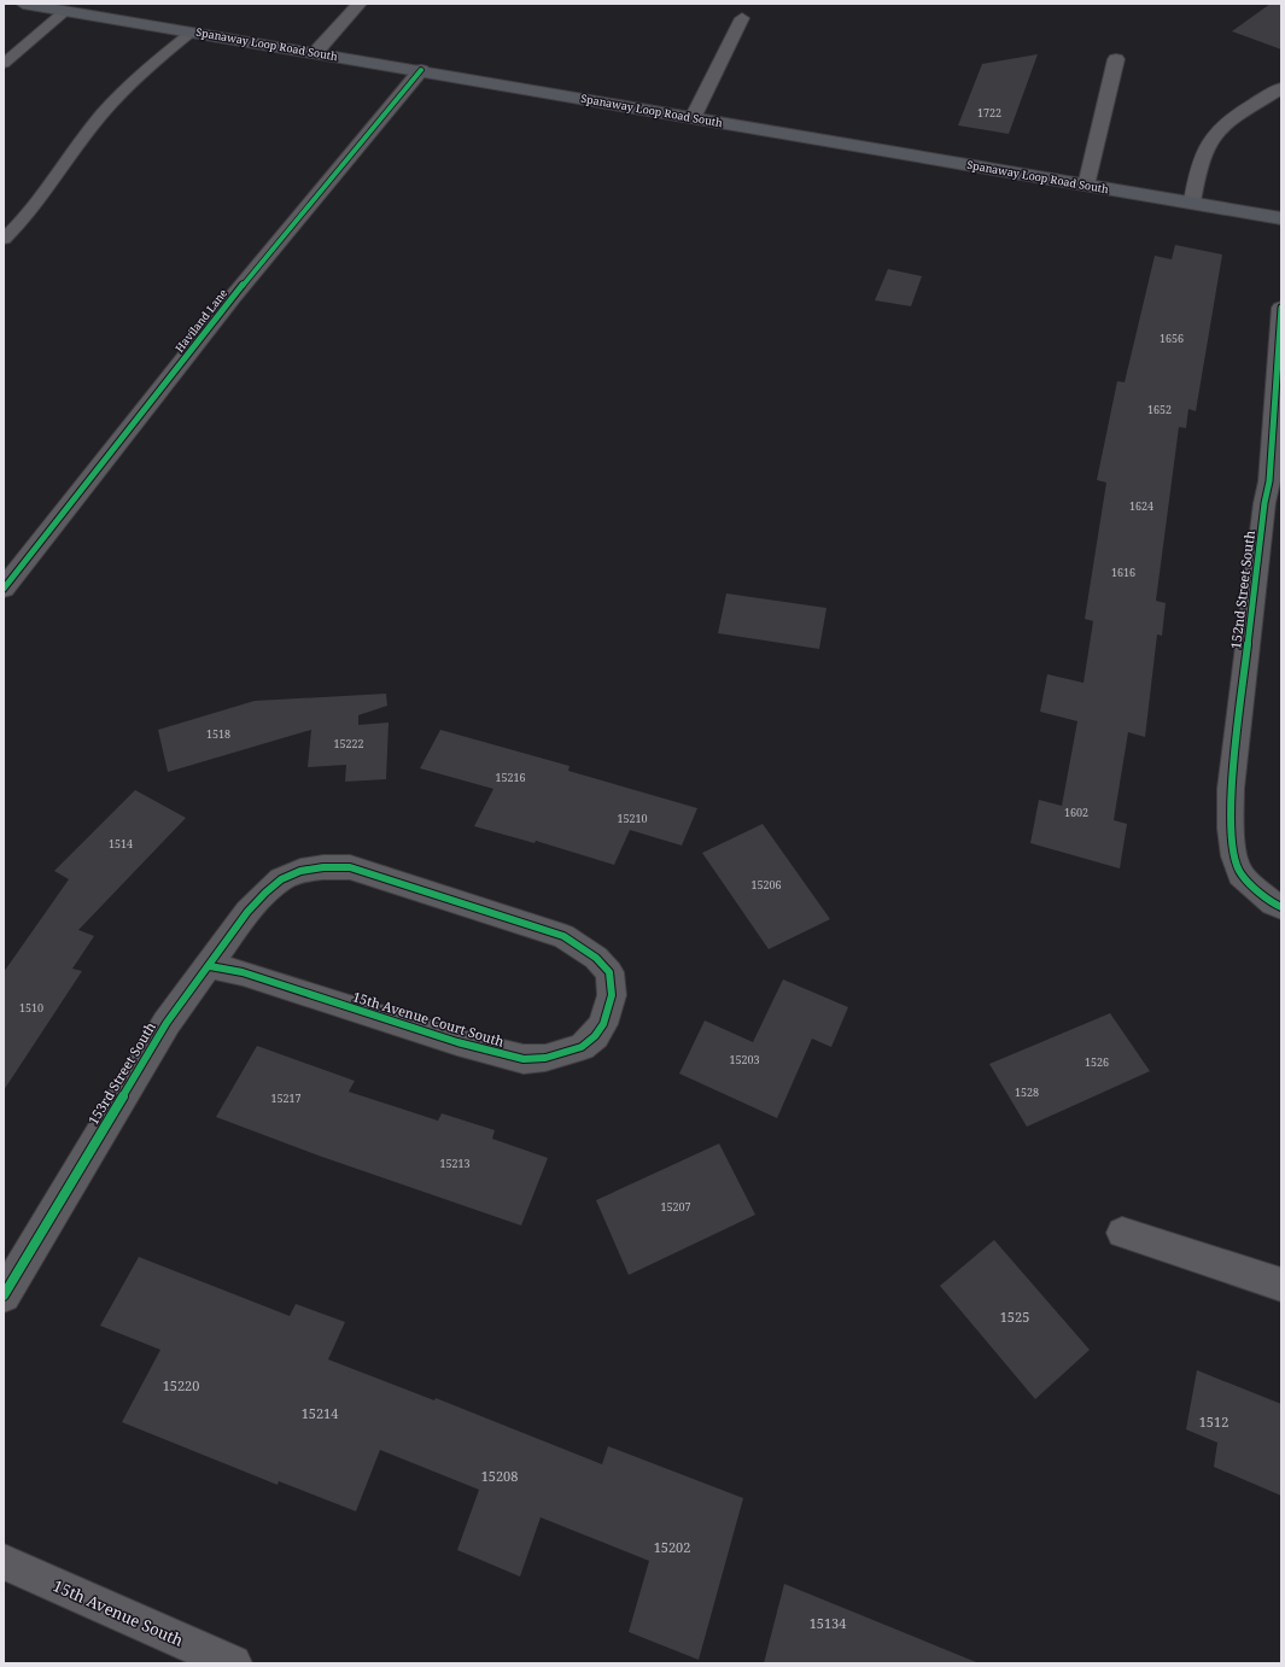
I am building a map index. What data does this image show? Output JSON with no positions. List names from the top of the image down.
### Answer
{
  "streets": {
    "main road": ["Spanaway Loop Road South"],
    "street": [
      "Haviland Lane",
      "152nd Street South",
      "15th Avenue Court South",
      "153rd Street South",
      "15th Avenue South"
    ]
  },
  "crossings": [
    ["Spanaway Loop Road South", "Haviland Lane"],
    ["15th Avenue Court South", "153rd Street South"]
  ],
  "house_numbers": [
    "1722",
    "1656",
    "1652",
    "1624",
    "1616",
    "1518",
    "15222",
    "15216",
    "1602",
    "15210",
    "1514",
    "15206",
    "1510",
    "15203",
    "1526",
    "1528",
    "15217",
    "15213",
    "15207",
    "1525",
    "15220",
    "15214",
    "1512",
    "15208",
    "15202",
    "15134"
  ]
}
